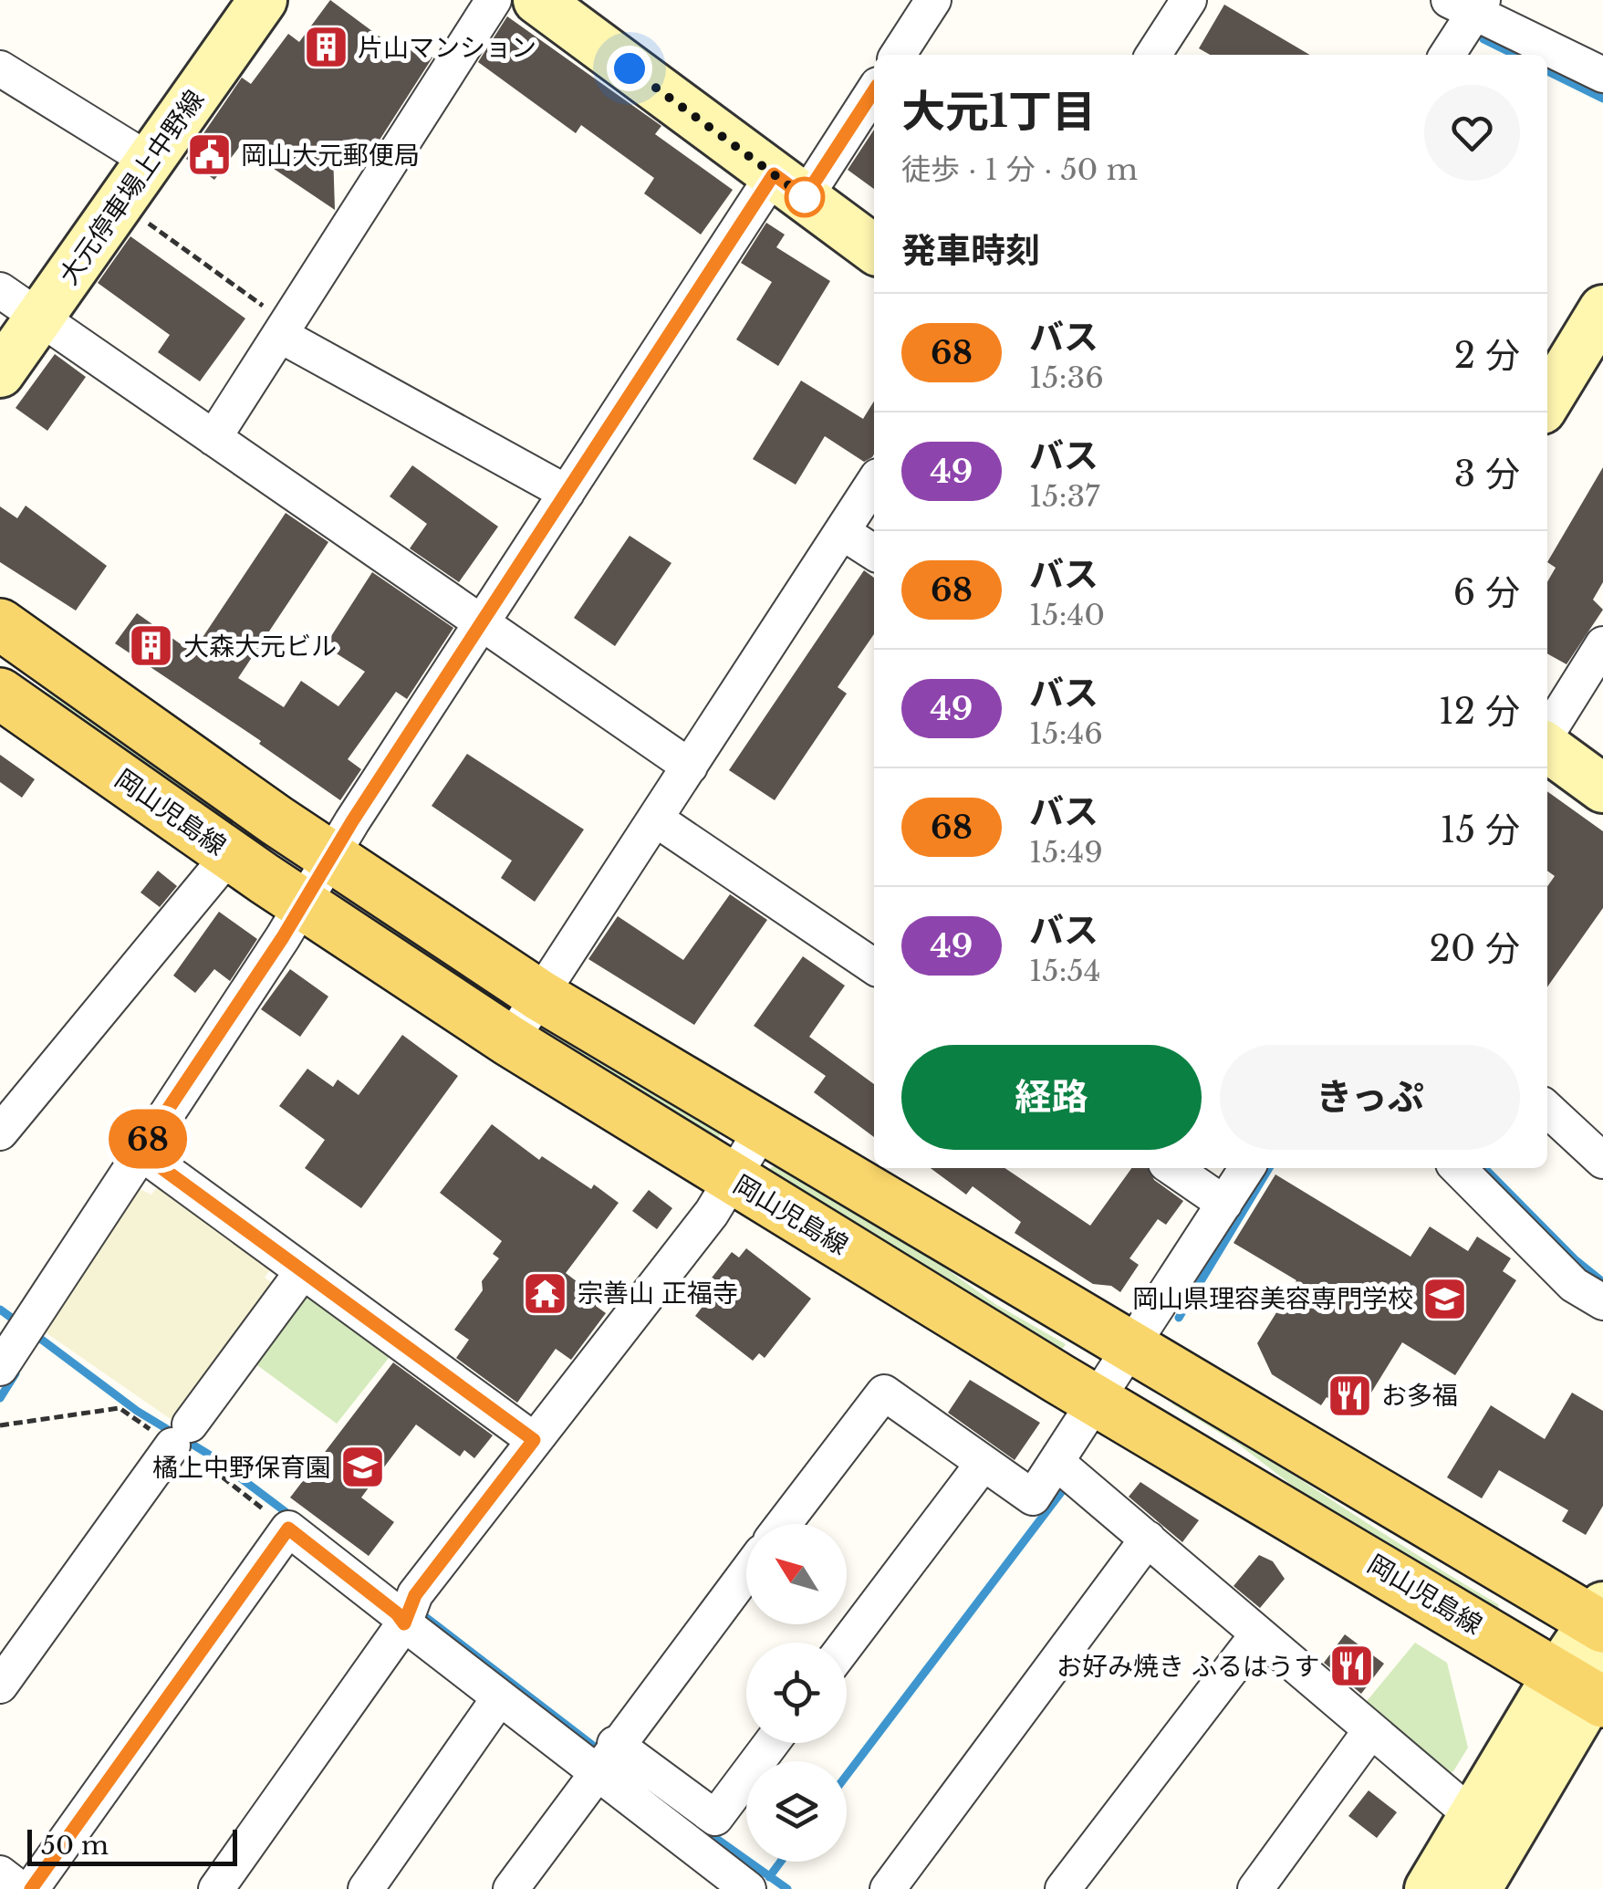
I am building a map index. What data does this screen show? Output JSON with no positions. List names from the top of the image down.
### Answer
{
  "streets": {
    "main road": ["岡山児島線"],
    "street": ["大元停車場上中野線"]
  },
  "places": {
    "building": ["片山マンション", "大森大元ビル"],
    "public building": ["岡山大元郵便局"],
    "temple": ["宗善山 正福寺"],
    "school or university": ["岡山県理容美容専門学校", "橘上中野保育園"],
    "restaurant": ["お多福", "お好み焼き ふるはうす"]
  },
  "lines": ["bus line 68"],
  "scale_bar": "50 m",
  "north": "top left",
  "page": {
    "on_map": "68",
    "heading": [
      ["大元1丁目", "徒歩 · 1 分 · 50 m"],
      "発車時刻"
    ],
    "list": [
      {
        "mark": "68",
        "name": "バス",
        "note": "15:36",
        "value": "2 分"
      },
      {
        "mark": "49",
        "name": "バス",
        "note": "15:37",
        "value": "3 分"
      },
      {
        "mark": "68",
        "name": "バス",
        "note": "15:40",
        "value": "6 分"
      },
      {
        "mark": "49",
        "name": "バス",
        "note": "15:46",
        "value": "12 分"
      },
      {
        "mark": "68",
        "name": "バス",
        "note": "15:49",
        "value": "15 分"
      },
      {
        "mark": "49",
        "name": "バス",
        "note": "15:54",
        "value": "20 分"
      }
    ],
    "buttons": ["経路", "きっぷ"],
    "scale": "50 m"
  }
}
